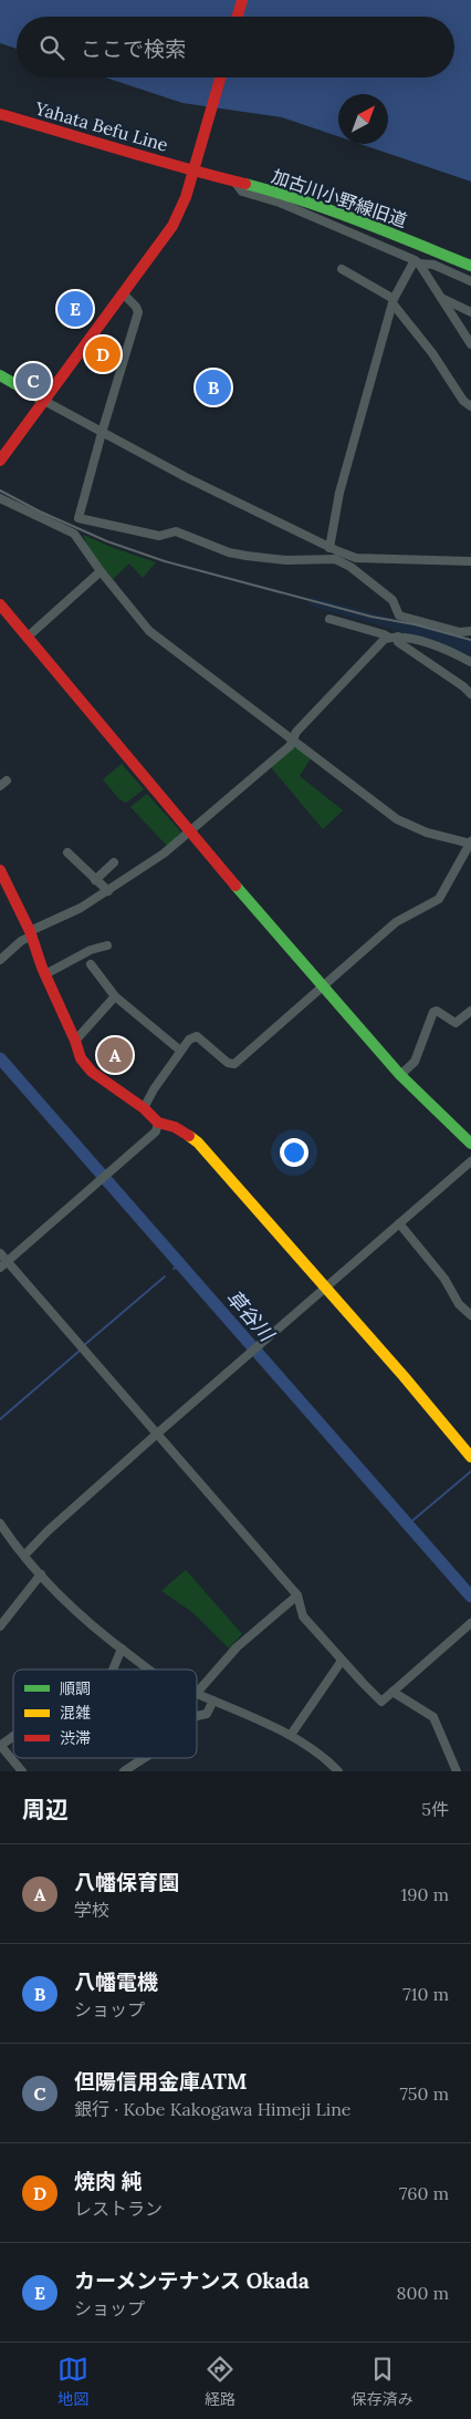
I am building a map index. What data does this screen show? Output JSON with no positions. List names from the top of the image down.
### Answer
{
  "streets": {
    "street": ["Yahata Befu Line", "加古川小野線旧道"]
  },
  "crossings": [
    ["Yahata Befu Line", "加古川小野線旧道"]
  ],
  "water": ["草谷川"],
  "legend": ["順調", "混雑", "渋滞"],
  "north": "top right",
  "page": {
    "search": "ここで検索",
    "pins": [
      "E",
      "D",
      "C",
      "B",
      "A"
    ],
    "heading": ["周辺", "5件"],
    "list": [
      {
        "mark": "A",
        "name": "八幡保育園",
        "note": "学校",
        "value": "190 m"
      },
      {
        "mark": "B",
        "name": "八幡電機",
        "note": "ショップ",
        "value": "710 m"
      },
      {
        "mark": "C",
        "name": "但陽信用金庫ATM",
        "note": "銀行 · Kobe Kakogawa Himeji Line",
        "value": "750 m"
      },
      {
        "mark": "D",
        "name": "焼肉 純",
        "note": "レストラン",
        "value": "760 m"
      },
      {
        "mark": "E",
        "name": "カーメンテナンス Okada",
        "note": "ショップ",
        "value": "800 m"
      }
    ],
    "nav": ["地図", "経路", "保存済み"]
  }
}
